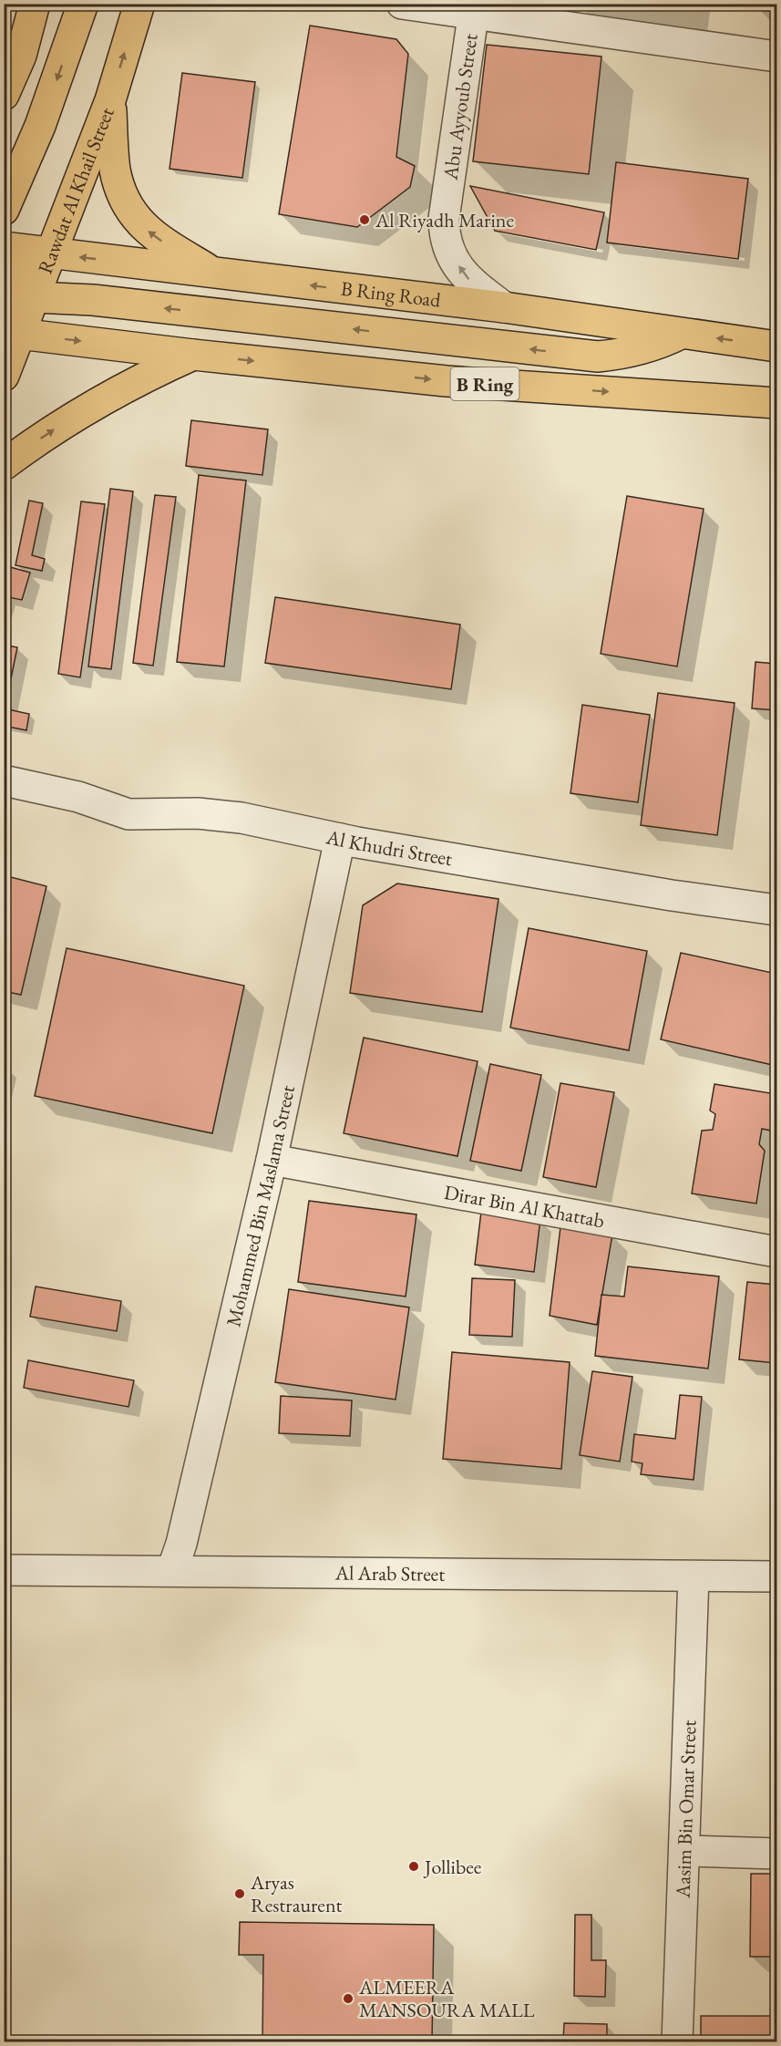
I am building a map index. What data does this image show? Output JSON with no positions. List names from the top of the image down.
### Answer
{
  "streets": {
    "main road": ["Rawdat Al Khail Street", "B Ring Road", "B Ring"],
    "street": [
      "Abu Ayyoub Street",
      "Al Khudri Street",
      "Mohammed Bin Maslama Street",
      "Dirar Bin Al Khattab",
      "Al Arab Street",
      "Aasim Bin Omar Street"
    ]
  },
  "crossings": [
    ["Abu Ayyoub Street", "B Ring Road"],
    ["Rawdat Al Khail Street", "B Ring Road"],
    ["Rawdat Al Khail Street", "B Ring"],
    ["Al Khudri Street", "Mohammed Bin Maslama Street"],
    ["Mohammed Bin Maslama Street", "Dirar Bin Al Khattab"],
    ["Mohammed Bin Maslama Street", "Al Arab Street"],
    ["Al Arab Street", "Aasim Bin Omar Street"]
  ],
  "one_way": ["Abu Ayyoub Street"],
  "places": [
    "Al Riyadh Marine",
    "Jollibee",
    "Aryas Restraurent",
    "ALMEERA MANSOURA MALL"
  ]
}
